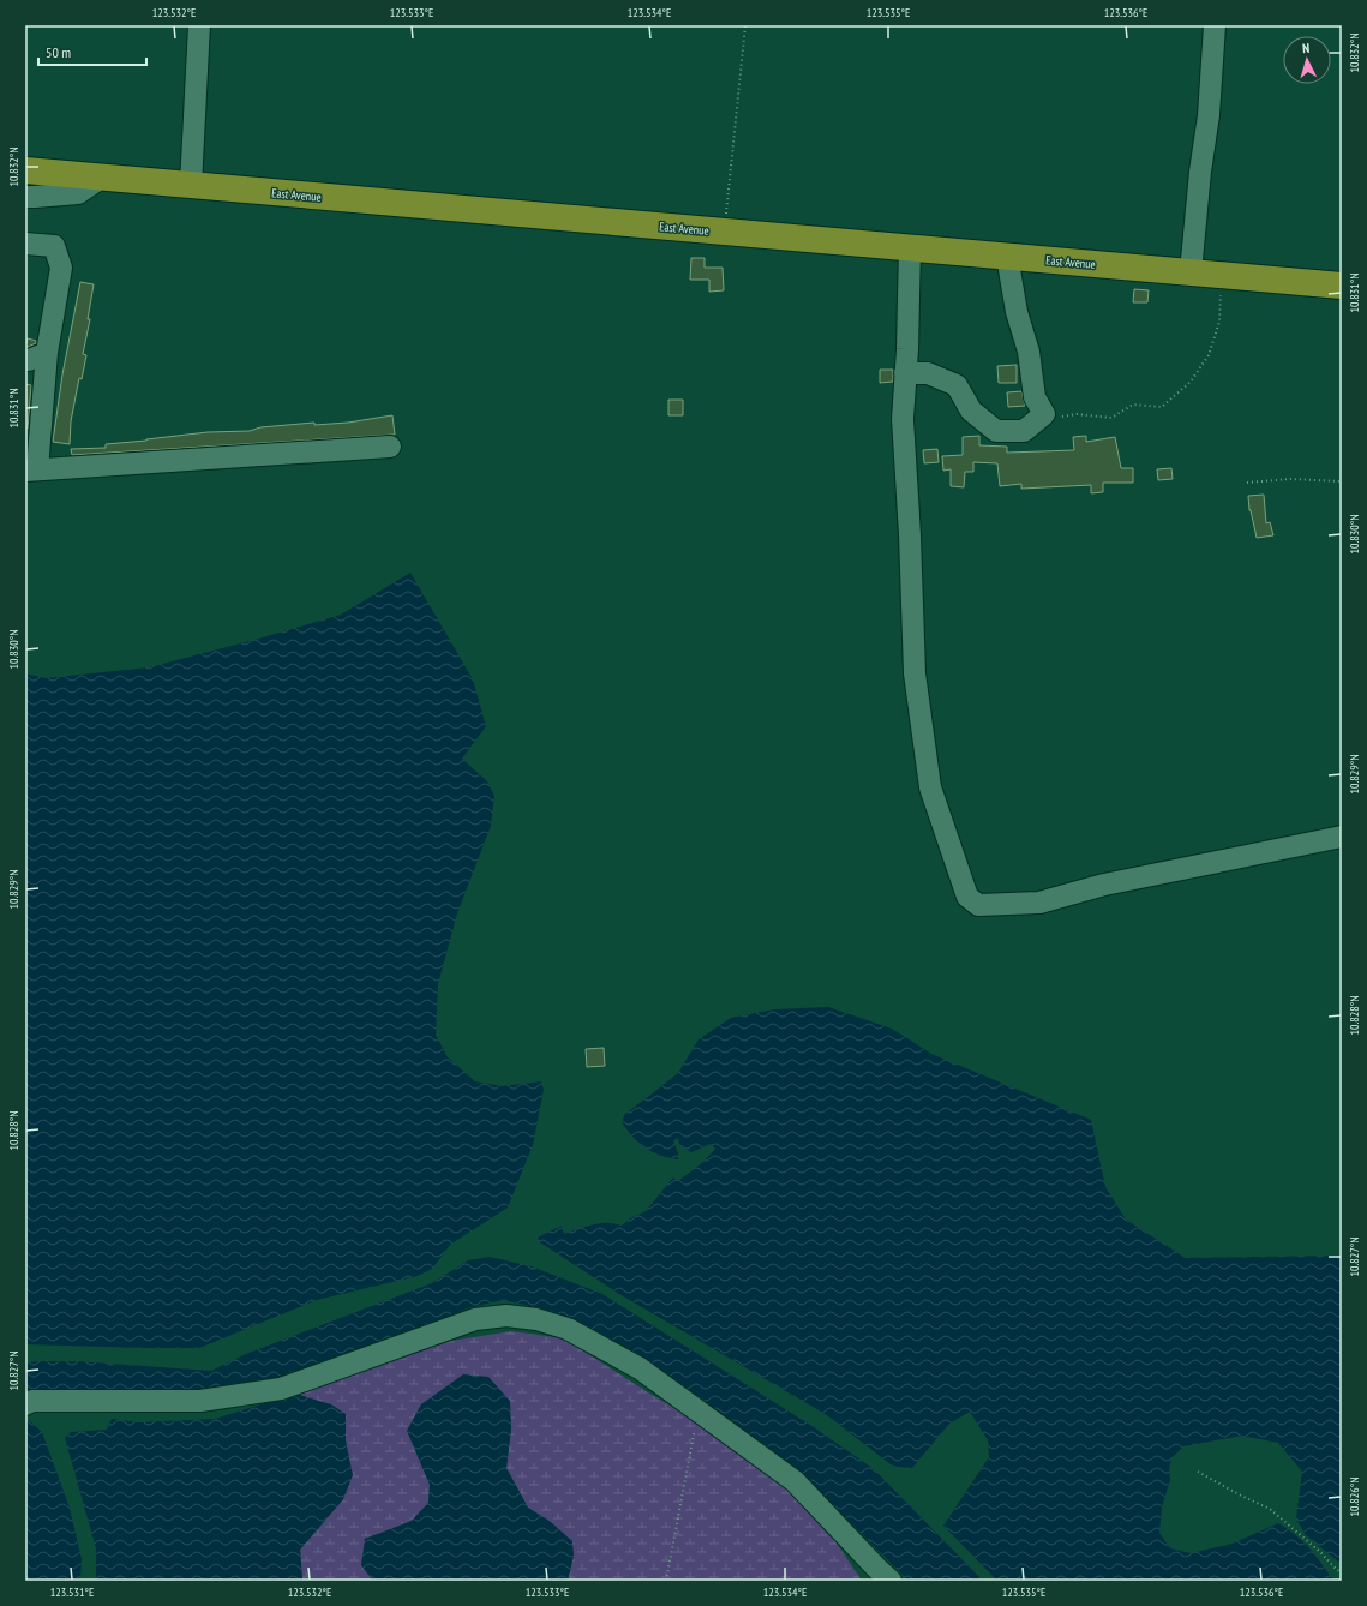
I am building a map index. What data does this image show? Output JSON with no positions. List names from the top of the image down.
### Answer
{
  "streets": {
    "main road": ["East Avenue"]
  },
  "scale_bar": "50 m",
  "north": "top",
  "coordinates": [
    "123.532°E",
    "123.533°E",
    "123.534°E",
    "123.535°E",
    "123.536°E",
    "10.832°N",
    "10.831°N",
    "10.830°N",
    "10.829°N",
    "10.828°N",
    "10.827°N",
    "10.826°N",
    "123.531°E"
  ]
}
